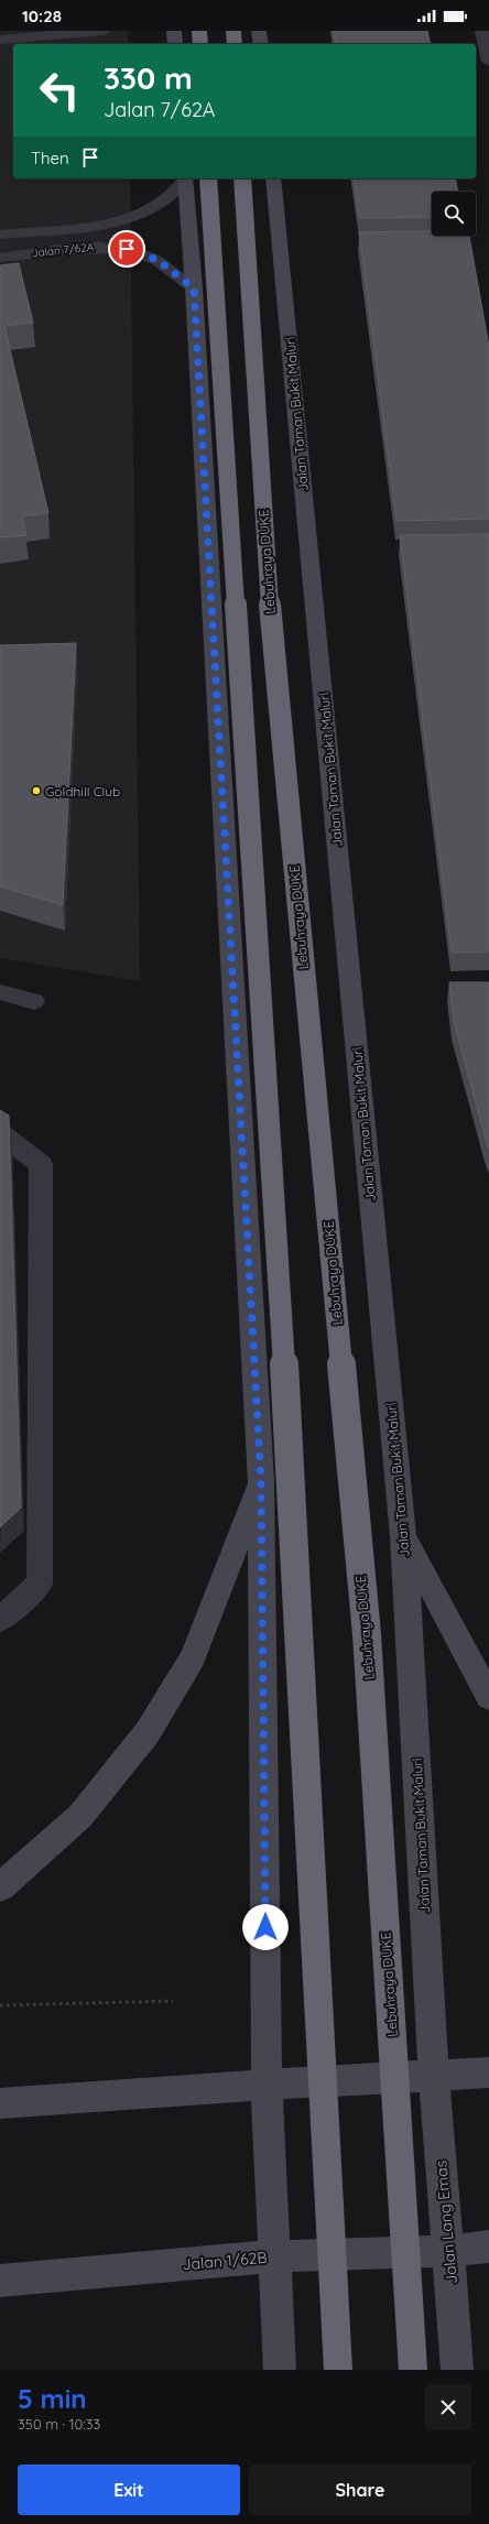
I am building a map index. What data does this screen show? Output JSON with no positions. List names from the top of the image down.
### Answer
{
  "streets": {
    "highway": ["Lebuhraya DUKE"],
    "main road": ["Jalan Taman Bukit Maluri", "Jalan Lang Emas", "Jalan 1/62B"],
    "street": ["Jalan 7/62A"]
  },
  "crossings": [
    ["Jalan Taman Bukit Maluri", "Jalan Lang Emas"],
    ["Jalan Lang Emas", "Jalan 1/62B"]
  ],
  "places": ["Goldhill Club"],
  "page": {
    "status": "10:28",
    "turn": ["330 m", "Jalan 7/62A"],
    "then": "Then",
    "heading": ["5 min", "350 m · 10:33"],
    "buttons": ["Exit", "Share"]
  }
}
